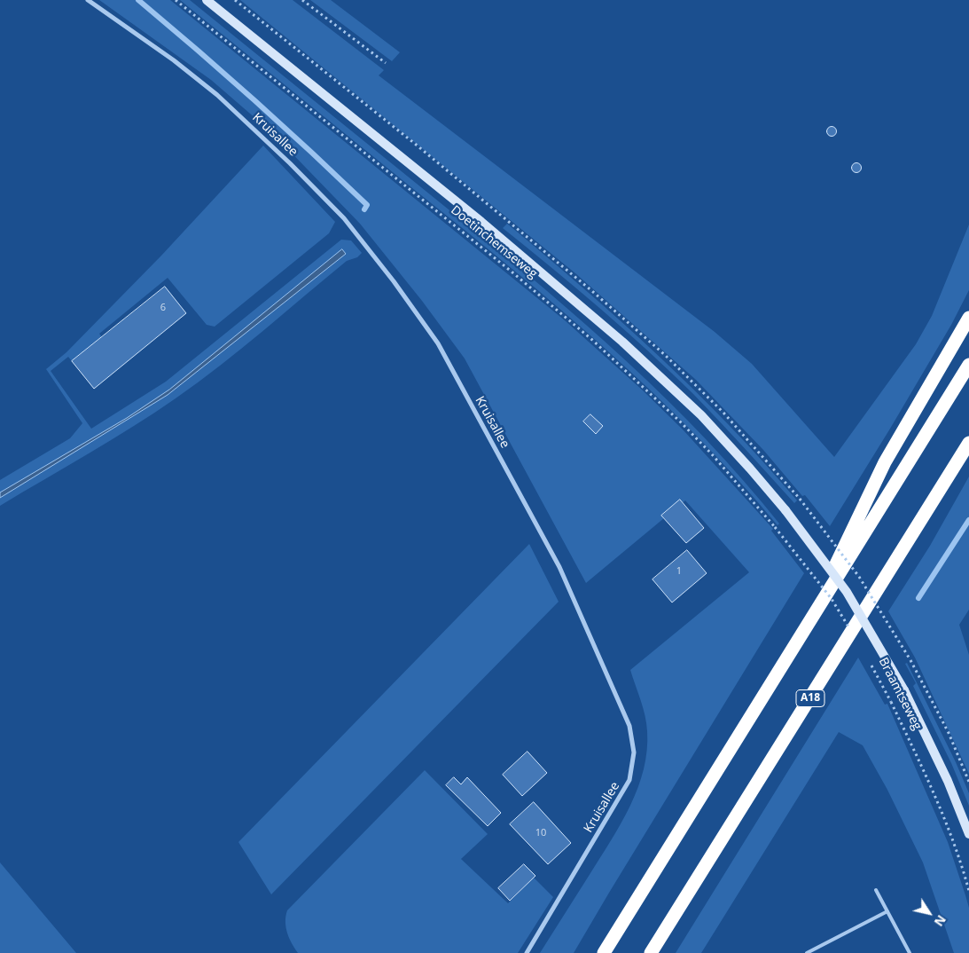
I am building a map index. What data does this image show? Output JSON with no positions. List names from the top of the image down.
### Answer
{
  "streets": {
    "highway": ["A18"],
    "street": ["Kruisallee", "Doetinchemseweg", "Braamtseweg"]
  },
  "crossings": [
    ["Doetinchemseweg", "Braamtseweg"]
  ],
  "house_numbers": ["6", "1", "10"],
  "north": "bottom right"
}
